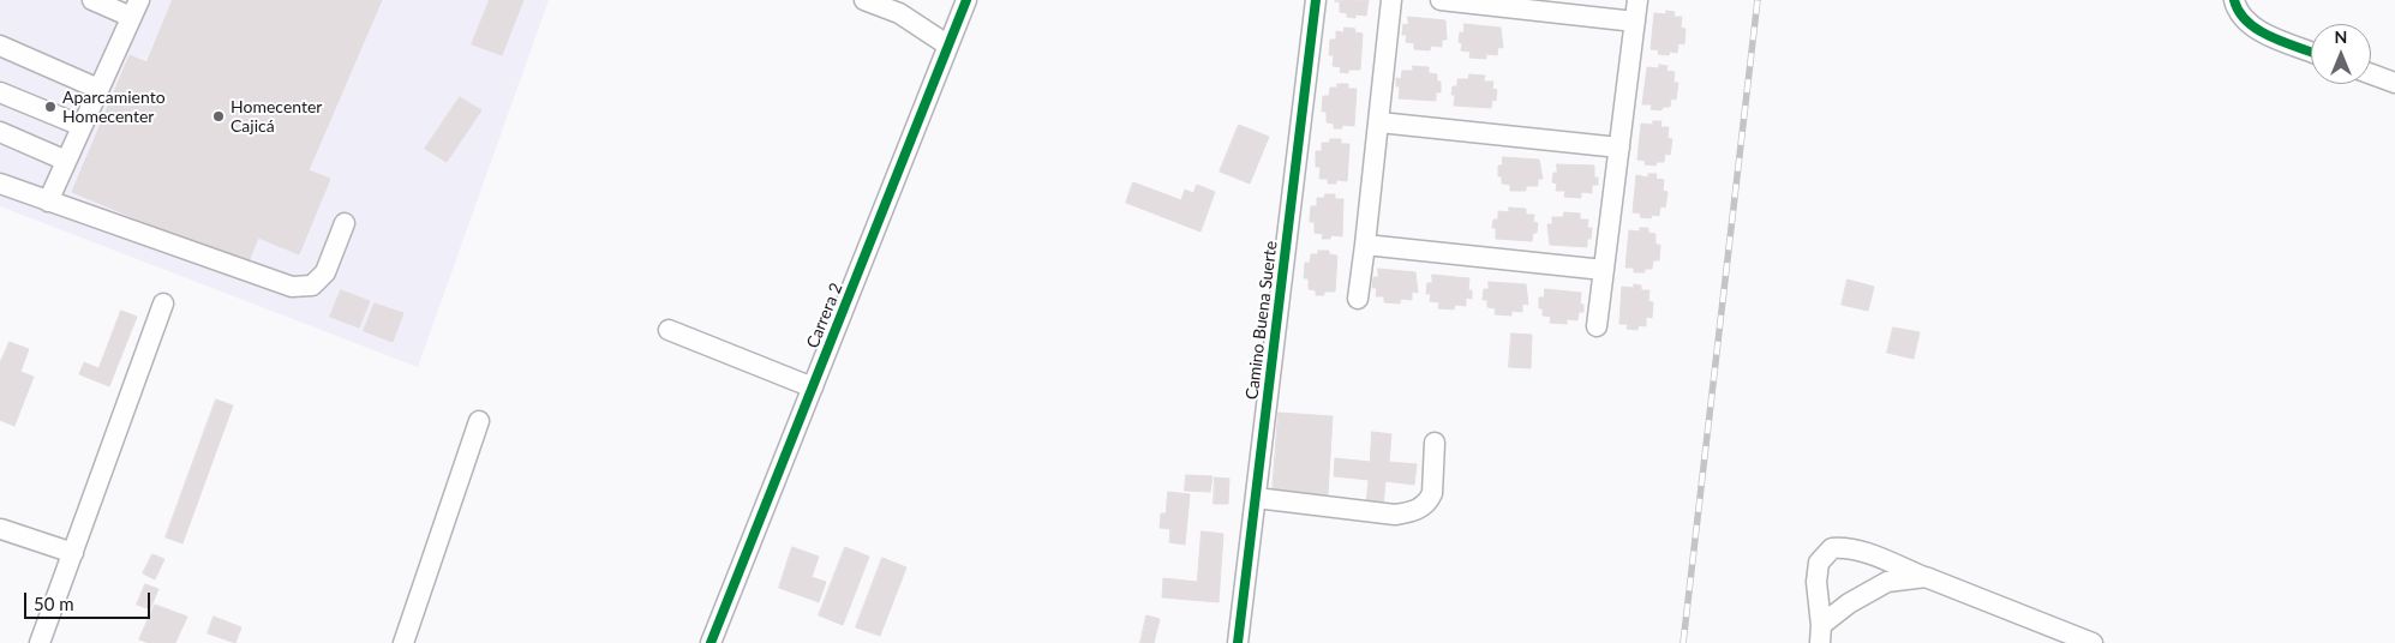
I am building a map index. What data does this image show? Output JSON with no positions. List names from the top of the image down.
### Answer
{
  "streets": {
    "street": ["Carrera 2", "Camino Buena Suerte"]
  },
  "places": ["Aparcamiento Homecenter", "Homecenter Cajicá"],
  "scale_bar": "50 m",
  "north": "top"
}
